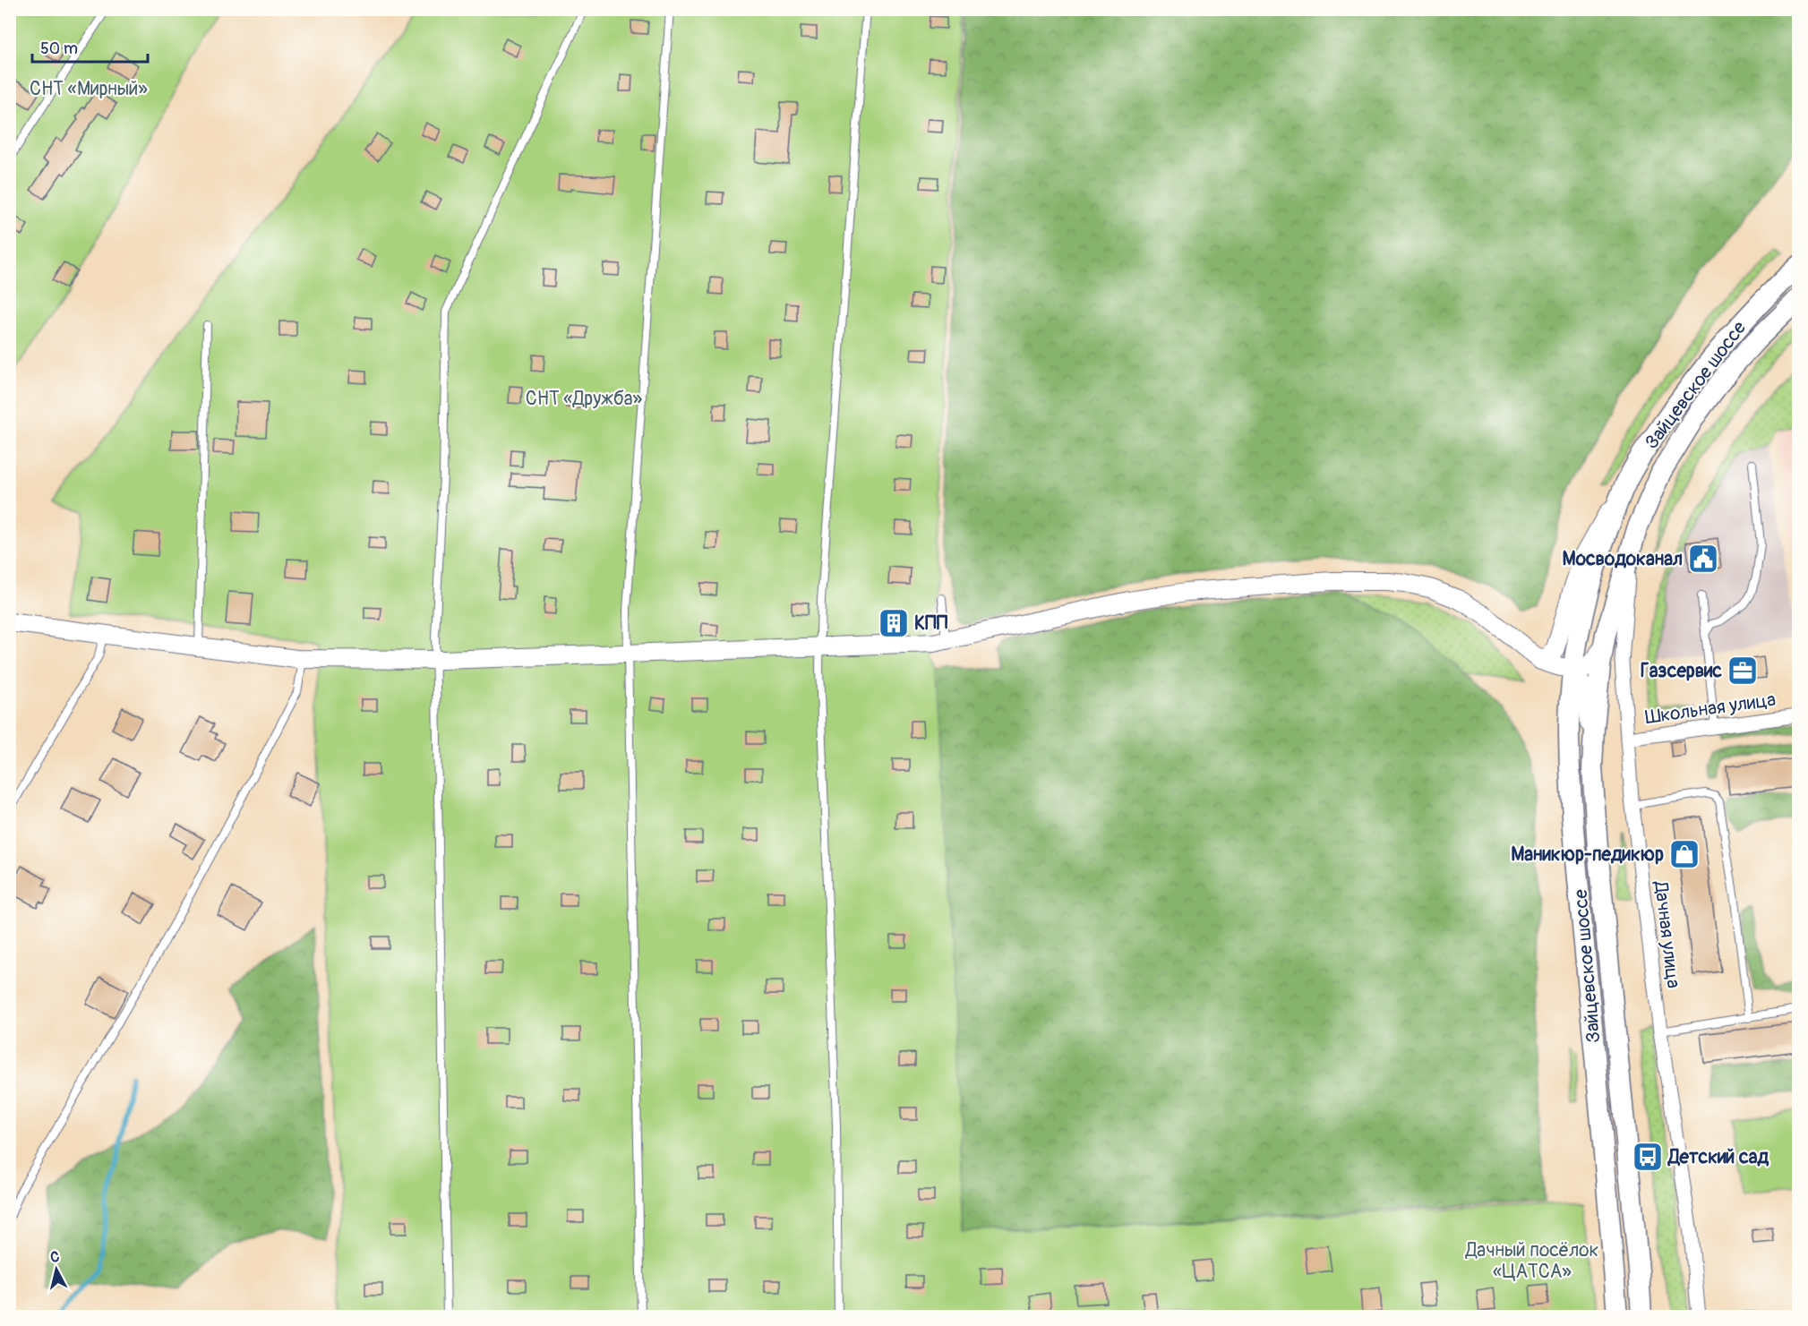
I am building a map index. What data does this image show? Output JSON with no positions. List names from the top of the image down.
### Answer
{
  "streets": {
    "main road": ["Зайцевское шоссе"],
    "street": ["Школьная улица", "Дачная улица"]
  },
  "crossings": [
    ["Зайцевское шоссе", "Дачная улица"],
    ["Школьная улица", "Дачная улица"]
  ],
  "parks": ["СНТ «Мирный»", "СНТ «Дружба»", "Дачный посёлок «ЦАТСА»"],
  "places": {
    "public building": ["Мосводоканал"],
    "building": ["КПП"],
    "office": ["Газсервис"],
    "shop": ["Маникюр-педикюр"],
    "bus stop": ["Детский сад"]
  },
  "scale_bar": "50 m",
  "north": "top"
}
